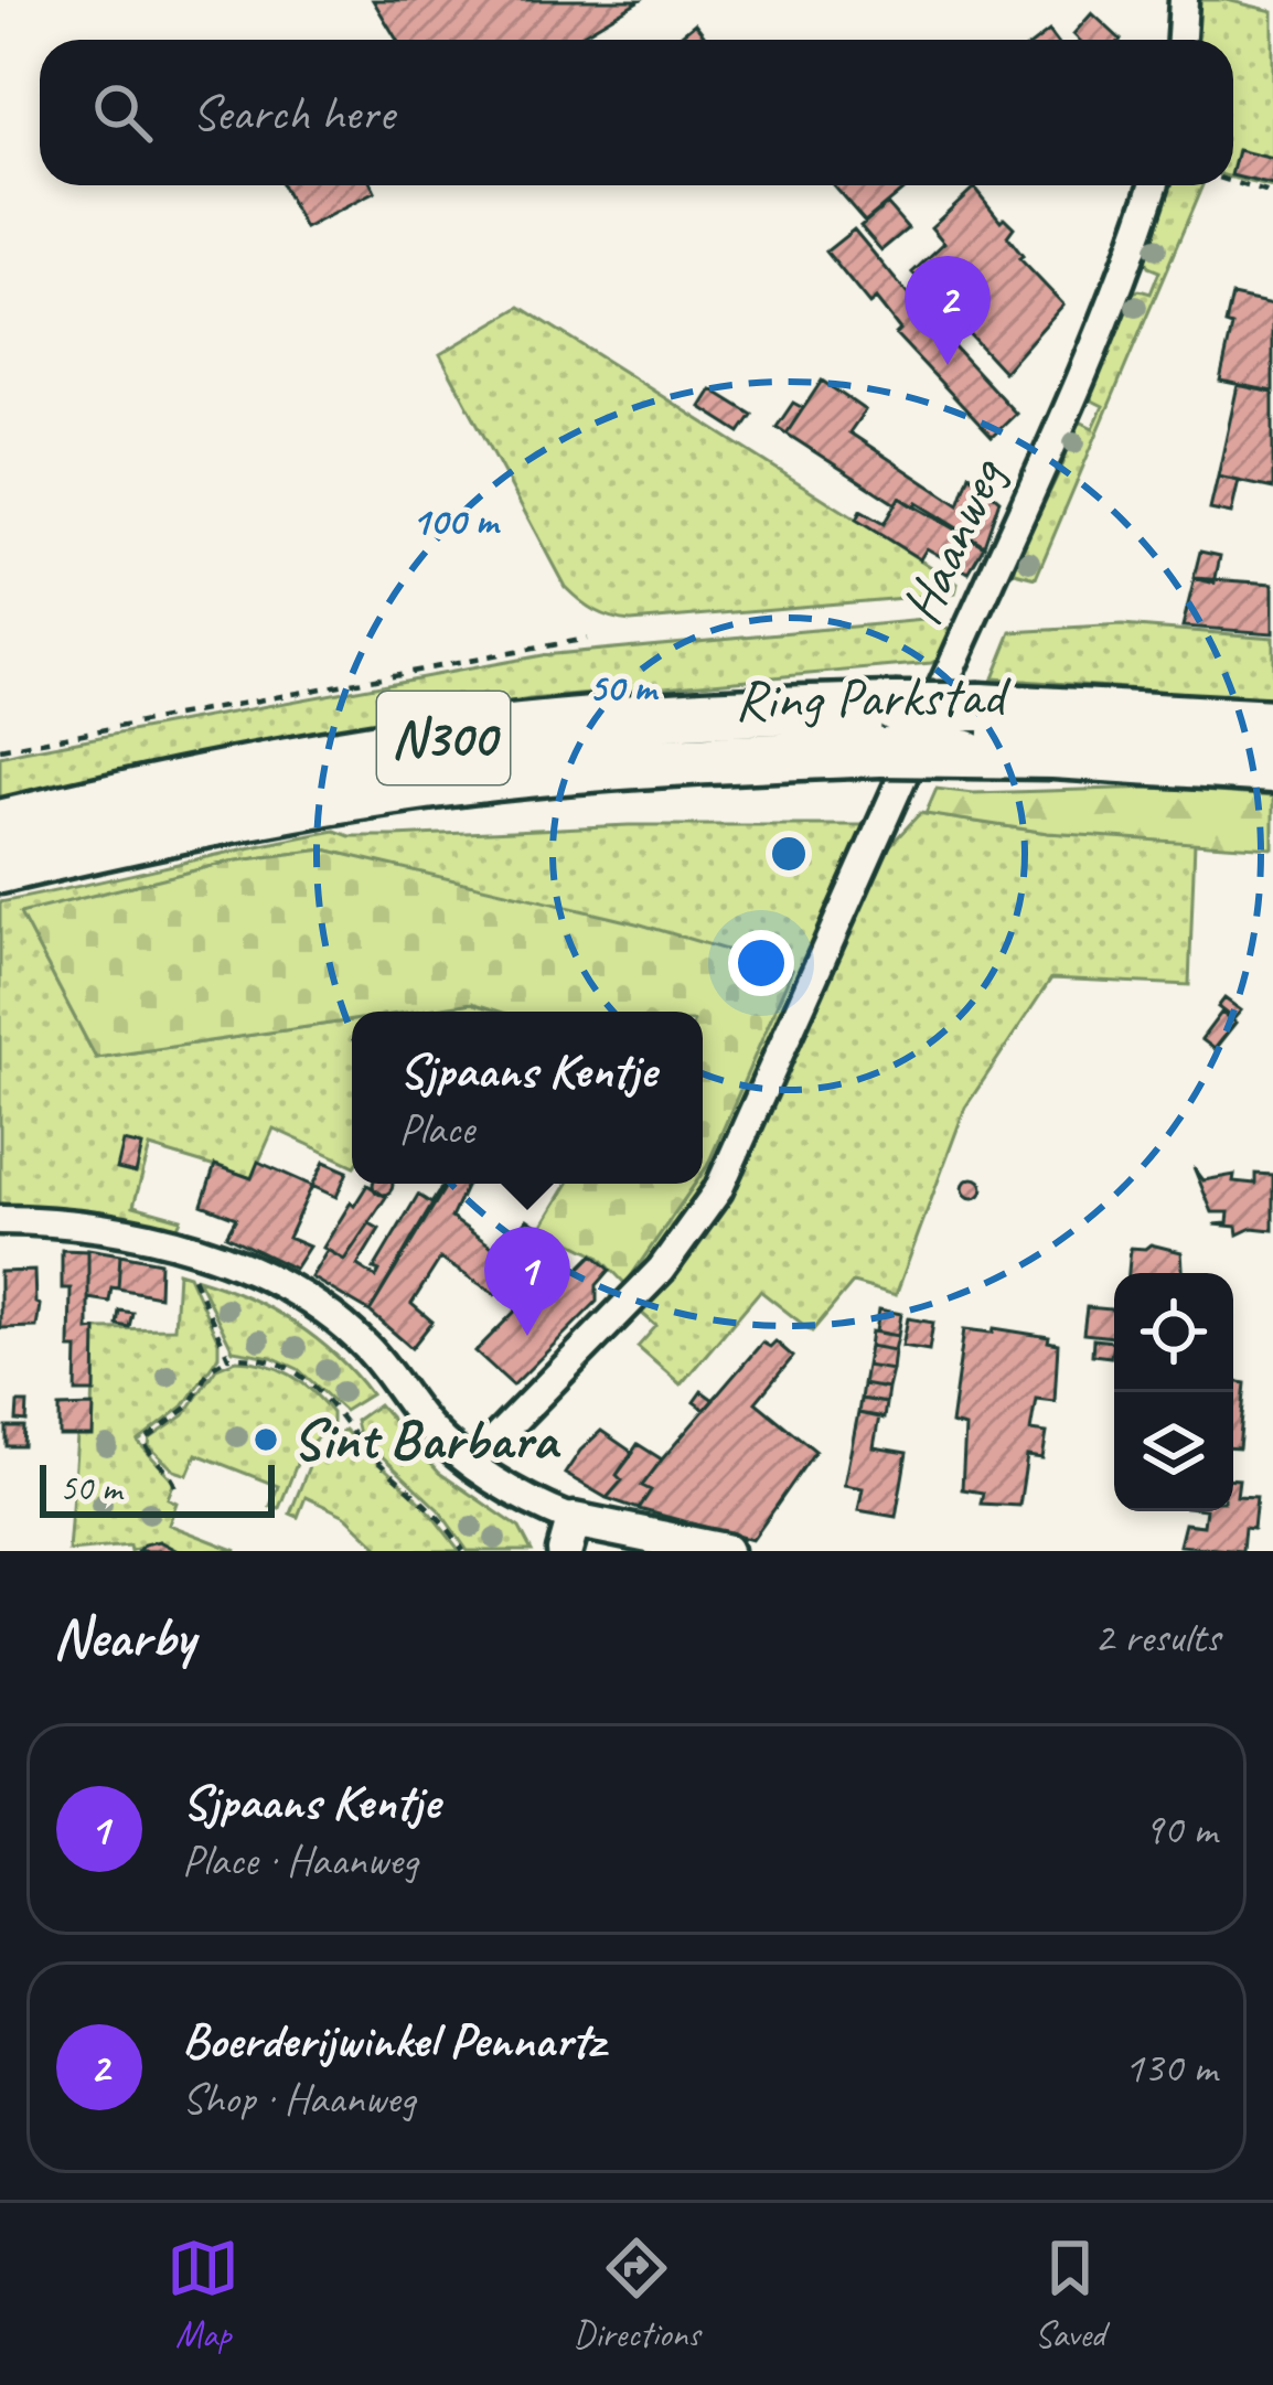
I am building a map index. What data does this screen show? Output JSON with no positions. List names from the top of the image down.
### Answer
{
  "streets": {
    "highway": ["Ring Parkstad", "N300"],
    "street": ["Haanweg"]
  },
  "places": ["Sint Barbara"],
  "scale_bar": "50 m",
  "page": {
    "search": "Search here",
    "pins": ["2", "1"],
    "popup": ["Sjpaans Kentje", "Place"],
    "scale": "50 m",
    "heading": ["Nearby", "2 results"],
    "list": [
      {
        "mark": "1",
        "name": "Sjpaans Kentje",
        "note": "Place · Haanweg",
        "value": "90 m"
      },
      {
        "mark": "2",
        "name": "Boerderijwinkel Pennartz",
        "note": "Shop · Haanweg",
        "value": "130 m"
      }
    ],
    "nav": ["Map", "Directions", "Saved"]
  },
  "rings": ["100 m", "50 m"]
}
